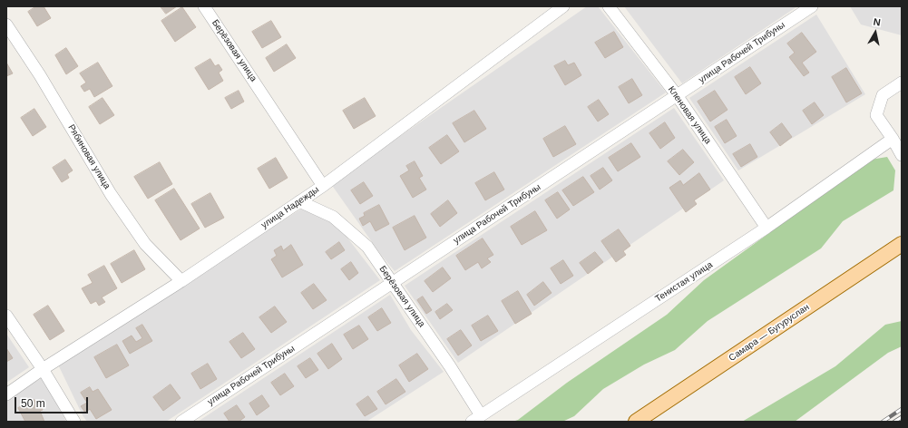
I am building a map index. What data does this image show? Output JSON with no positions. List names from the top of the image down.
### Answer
{
  "streets": {
    "main road": ["Самара — Бугуруслан"],
    "street": [
      "Берёзовая улица",
      "улица Рабочей Трибуны",
      "Кленовая улица",
      "Рябиновая улица",
      "улица Надежды",
      "Тенистая улица"
    ]
  },
  "crossings": [
    ["Берёзовая улица", "улица Рабочей Трибуны"],
    ["Берёзовая улица", "улица Надежды"],
    ["Берёзовая улица", "Тенистая улица"],
    ["улица Рабочей Трибуны", "Кленовая улица"],
    ["Кленовая улица", "Тенистая улица"],
    ["Рябиновая улица", "улица Надежды"]
  ],
  "scale_bar": "50 m",
  "north": "top"
}
